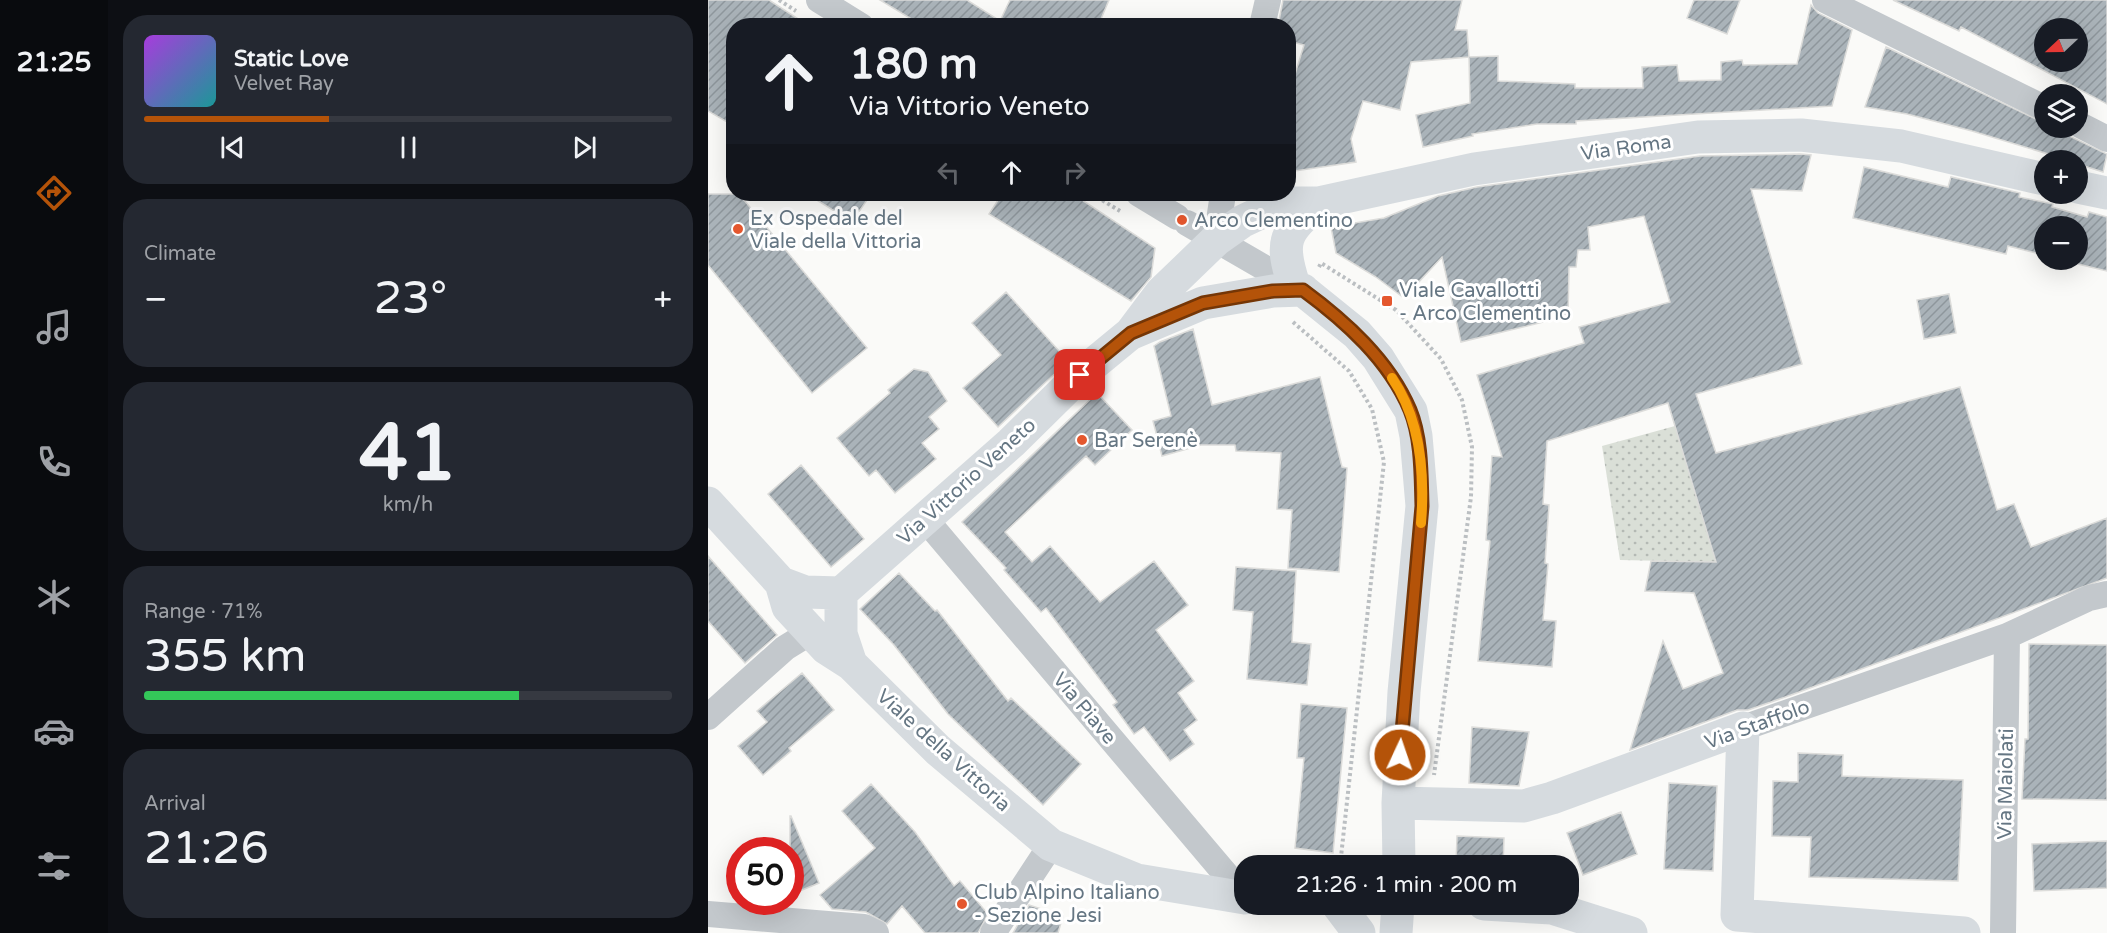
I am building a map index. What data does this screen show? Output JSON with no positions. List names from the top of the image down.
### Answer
{
  "streets": {
    "main road": [
      "Via Roma",
      "Via Vittorio Veneto",
      "Via Staffolo",
      "Viale della Vittoria"
    ],
    "street": ["Via Piave", "Via Maiolati"]
  },
  "crossings": [
    ["Via Roma", "Via Vittorio Veneto"],
    ["Via Vittorio Veneto", "Via Piave"],
    ["Via Staffolo", "Via Maiolati"]
  ],
  "places": {
    "other": [
      "Arco Clementino",
      "Ex Ospedale del Viale della Vittoria",
      "Bar Serenè",
      "Club Alpino Italiano - Sezione Jesi"
    ],
    "transit": ["Viale Cavallotti - Arco Clementino"]
  },
  "north": "left",
  "page": {
    "tabs": "21:25",
    "map_buttons": ["+", "−"],
    "turn": ["180 m", "Via Vittorio Veneto"],
    "song": ["Static Love", "Velvet Ray"],
    "tile": [
      "Climate",
      ["41", "km/h"],
      ["Range · 71%", "355 km"],
      ["Arrival", "21:26"]
    ],
    "heat": ["−", "23°", "+"],
    "limit": "50",
    "trip": "21:26 · 1 min · 200 m"
  }
}
